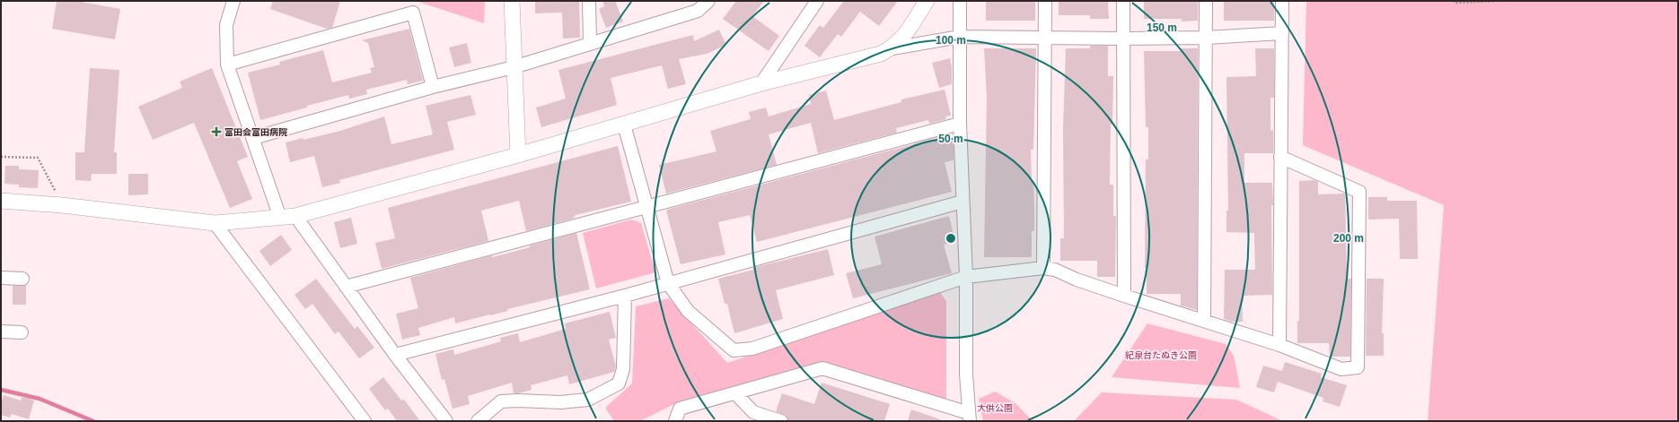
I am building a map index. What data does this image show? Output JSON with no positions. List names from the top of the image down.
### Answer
{
  "parks": ["紀泉台たぬき公園", "大供公園"],
  "places": {
    "health": ["富田会富田病院"]
  },
  "rings": [
    "150 m",
    "100 m",
    "50 m",
    "200 m"
  ]
}
